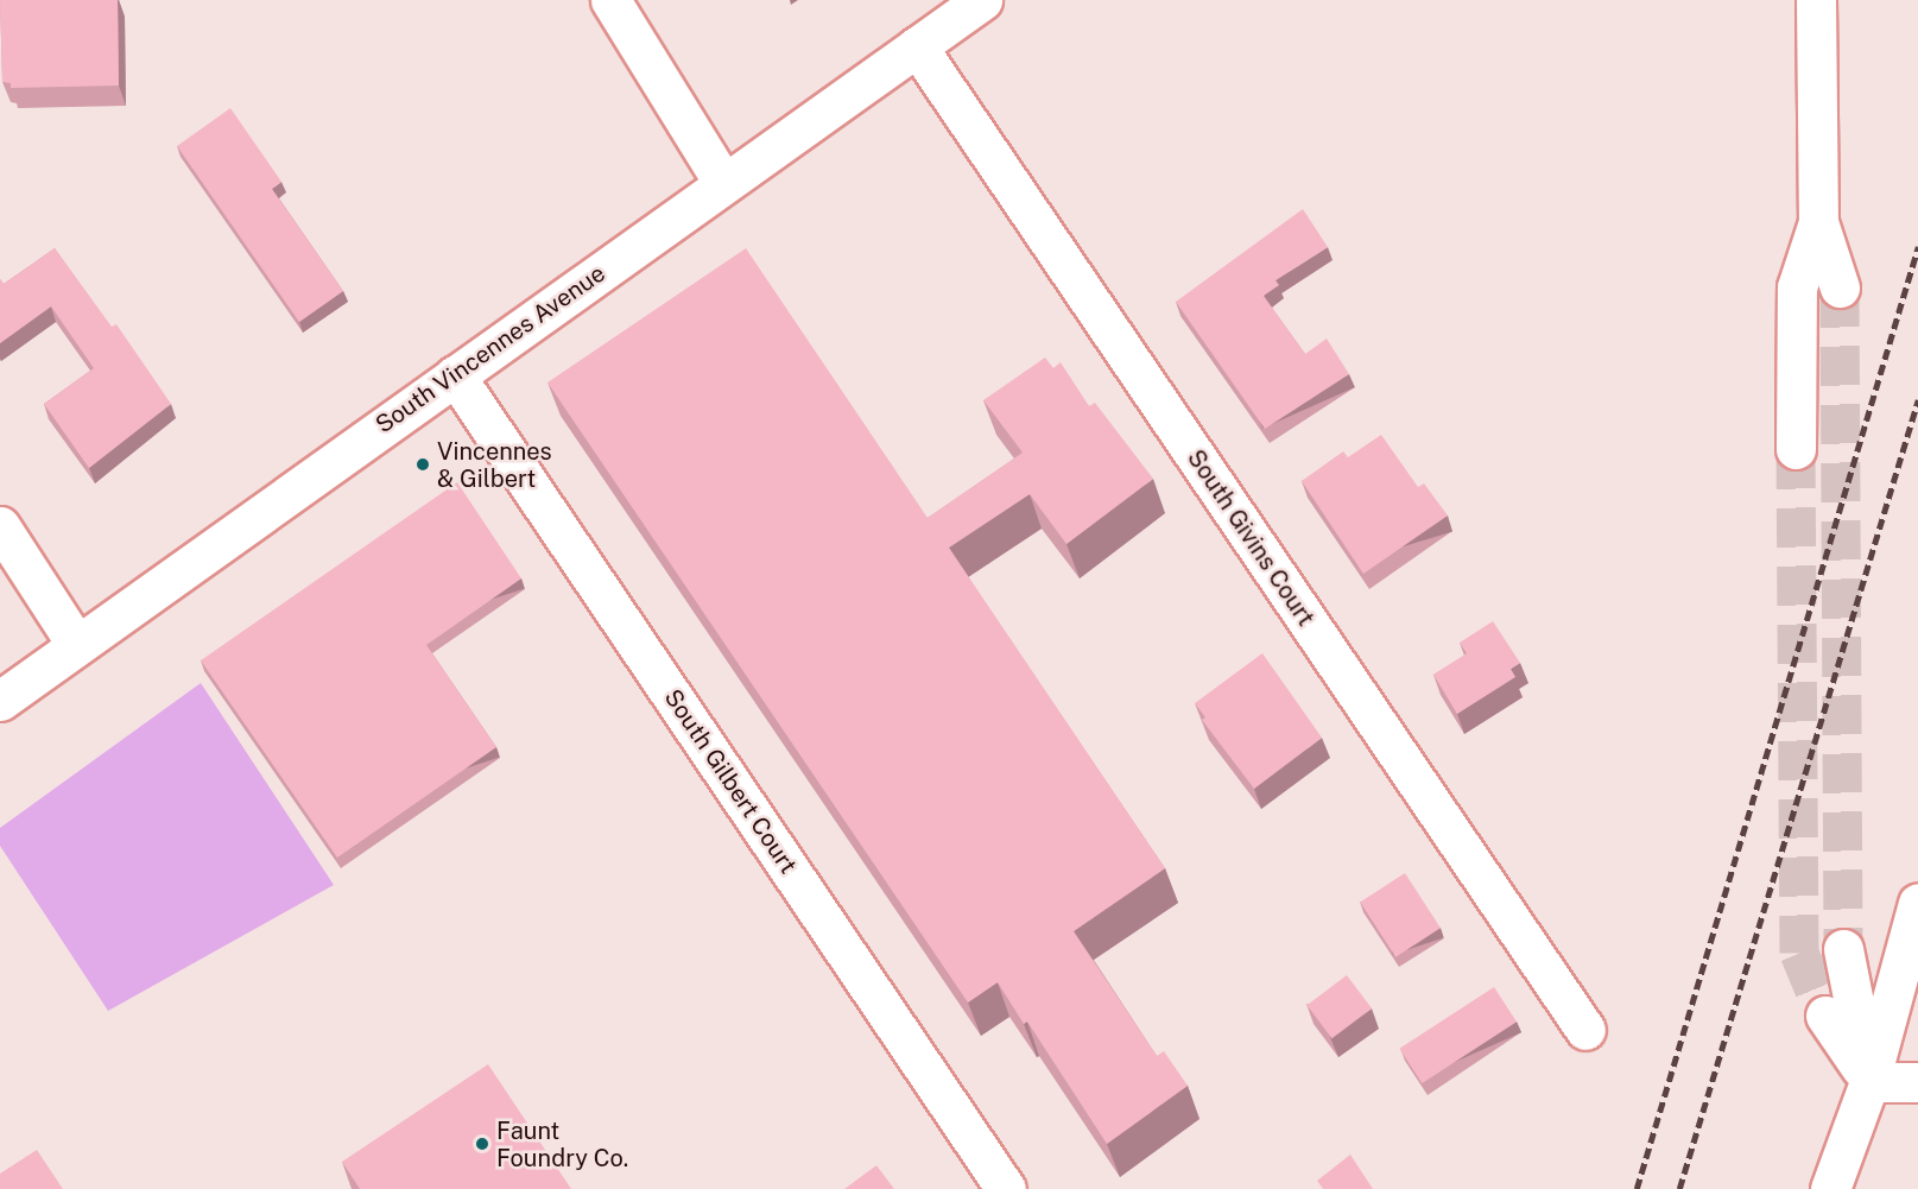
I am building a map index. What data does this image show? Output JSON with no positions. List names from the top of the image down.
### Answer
{
  "streets": {
    "street": ["South Vincennes Avenue", "South Givins Court", "South Gilbert Court"]
  },
  "crossings": [
    ["South Vincennes Avenue", "South Givins Court"],
    ["South Vincennes Avenue", "South Gilbert Court"]
  ],
  "places": ["Vincennes & Gilbert", "Faunt Foundry Co."]
}
